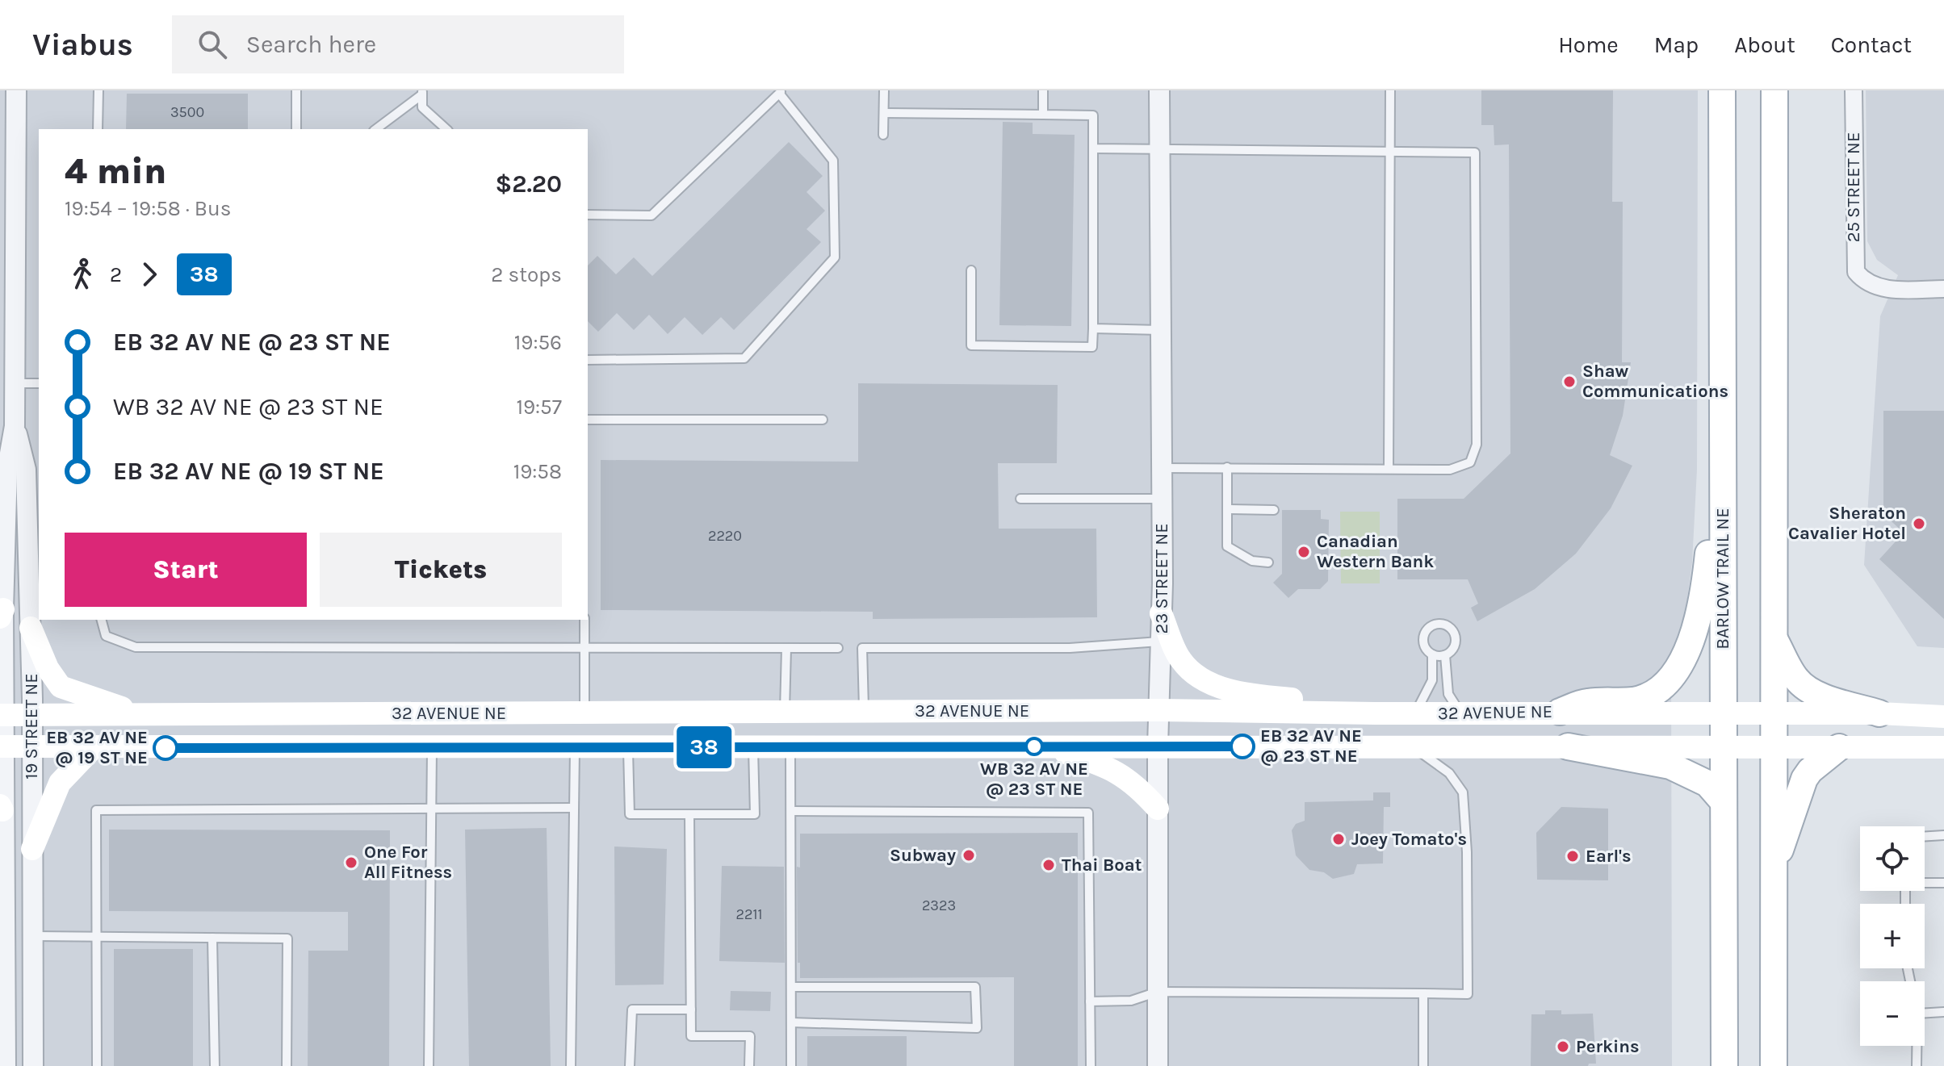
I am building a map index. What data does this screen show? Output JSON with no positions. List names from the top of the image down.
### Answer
{
  "streets": {
    "main road": ["BARLOW TRAIL NE", "32 AVENUE NE"],
    "street": ["25 STREET NE", "23 STREET NE", "19 STREET NE"]
  },
  "crossings": [
    ["23 STREET NE", "32 AVENUE NE"],
    ["BARLOW TRAIL NE", "32 AVENUE NE"],
    ["32 AVENUE NE", "19 STREET NE"]
  ],
  "places": [
    "Shaw Communications",
    "Sheraton Cavalier Hotel",
    "Canadian Western Bank",
    "WB 32 AV NE @ 23 ST NE",
    "EB 32 AV NE @ 23 ST NE",
    "EB 32 AV NE @ 19 ST NE",
    "Joey Tomato's",
    "Subway",
    "Earl's",
    "One For All Fitness",
    "Thai Boat",
    "Perkins"
  ],
  "lines": ["bus line 38"],
  "house_numbers": [
    "3500",
    "2220",
    "2323",
    "2211"
  ],
  "page": {
    "header": "Viabus",
    "search": "Search here",
    "nav": [
      "Home",
      "Map",
      "About",
      "Contact"
    ],
    "on_map": "38",
    "heading": ["4 min", "19:54 – 19:58 · Bus", "$2.20"],
    "legs": ["2", "38", "2 stops"],
    "list": [
      {
        "name": "EB 32 AV NE @ 23 ST NE",
        "value": "19:56"
      },
      {
        "name": "WB 32 AV NE @ 23 ST NE",
        "value": "19:57"
      },
      {
        "name": "EB 32 AV NE @ 19 ST NE",
        "value": "19:58"
      }
    ],
    "buttons": ["Start", "Tickets"],
    "map_buttons": ["+", "−"]
  }
}
